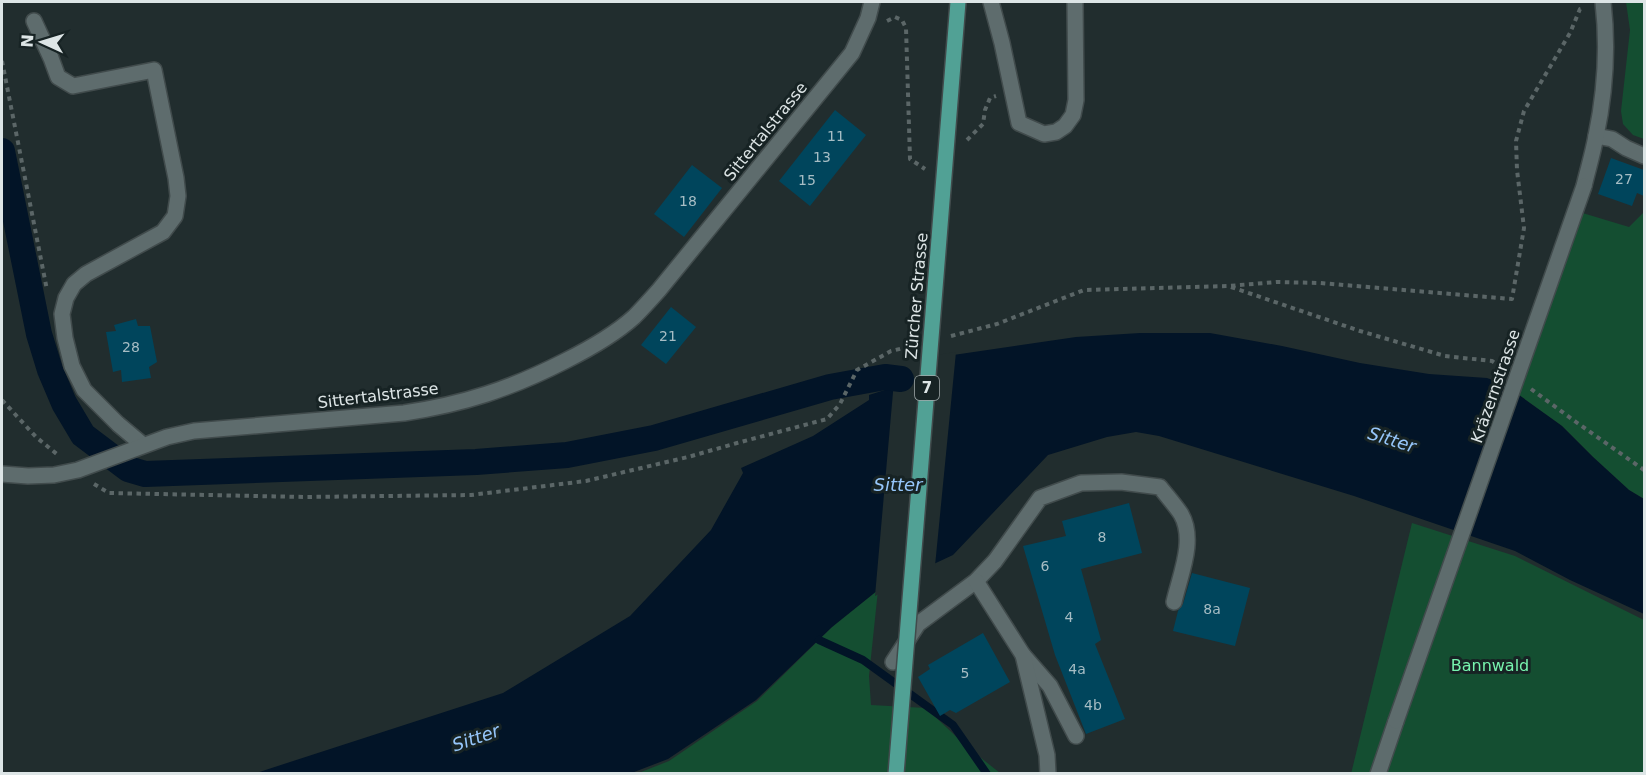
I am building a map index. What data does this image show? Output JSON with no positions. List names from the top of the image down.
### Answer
{
  "streets": {
    "main road": ["Zürcher Strasse", "7"],
    "street": ["Sittertalstrasse", "Kräzernstrasse"]
  },
  "water": ["Sitter"],
  "parks": ["Bannwald"],
  "house_numbers": [
    "11",
    "13",
    "27",
    "15",
    "18",
    "21",
    "28",
    "8",
    "6",
    "8a",
    "4",
    "4a",
    "5",
    "4b"
  ],
  "north": "left"
}
